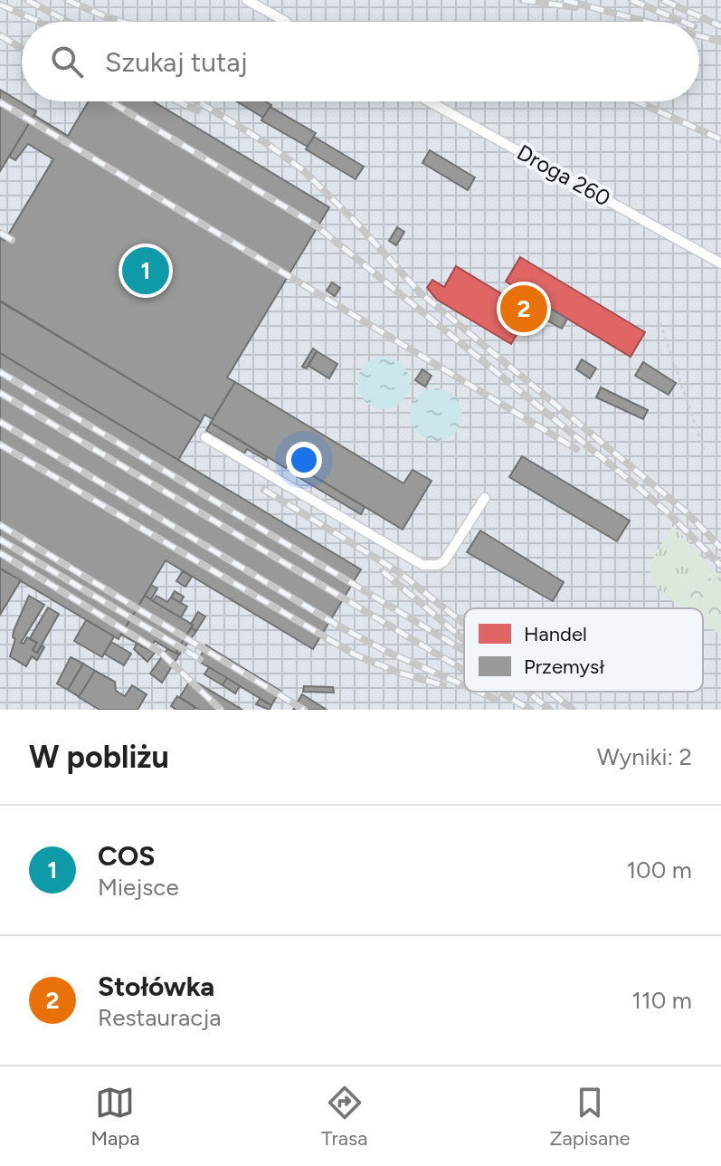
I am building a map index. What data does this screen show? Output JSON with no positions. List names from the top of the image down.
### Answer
{
  "streets": {
    "lane": ["Droga 260"]
  },
  "legend": ["Handel", "Przemysł"],
  "page": {
    "search": "Szukaj tutaj",
    "pins": ["1", "2"],
    "heading": ["W pobliżu", "Wyniki: 2"],
    "list": [
      {
        "mark": "1",
        "name": "COS",
        "note": "Miejsce",
        "value": "100 m"
      },
      {
        "mark": "2",
        "name": "Stołówka",
        "note": "Restauracja",
        "value": "110 m"
      }
    ],
    "nav": ["Mapa", "Trasa", "Zapisane"]
  }
}
